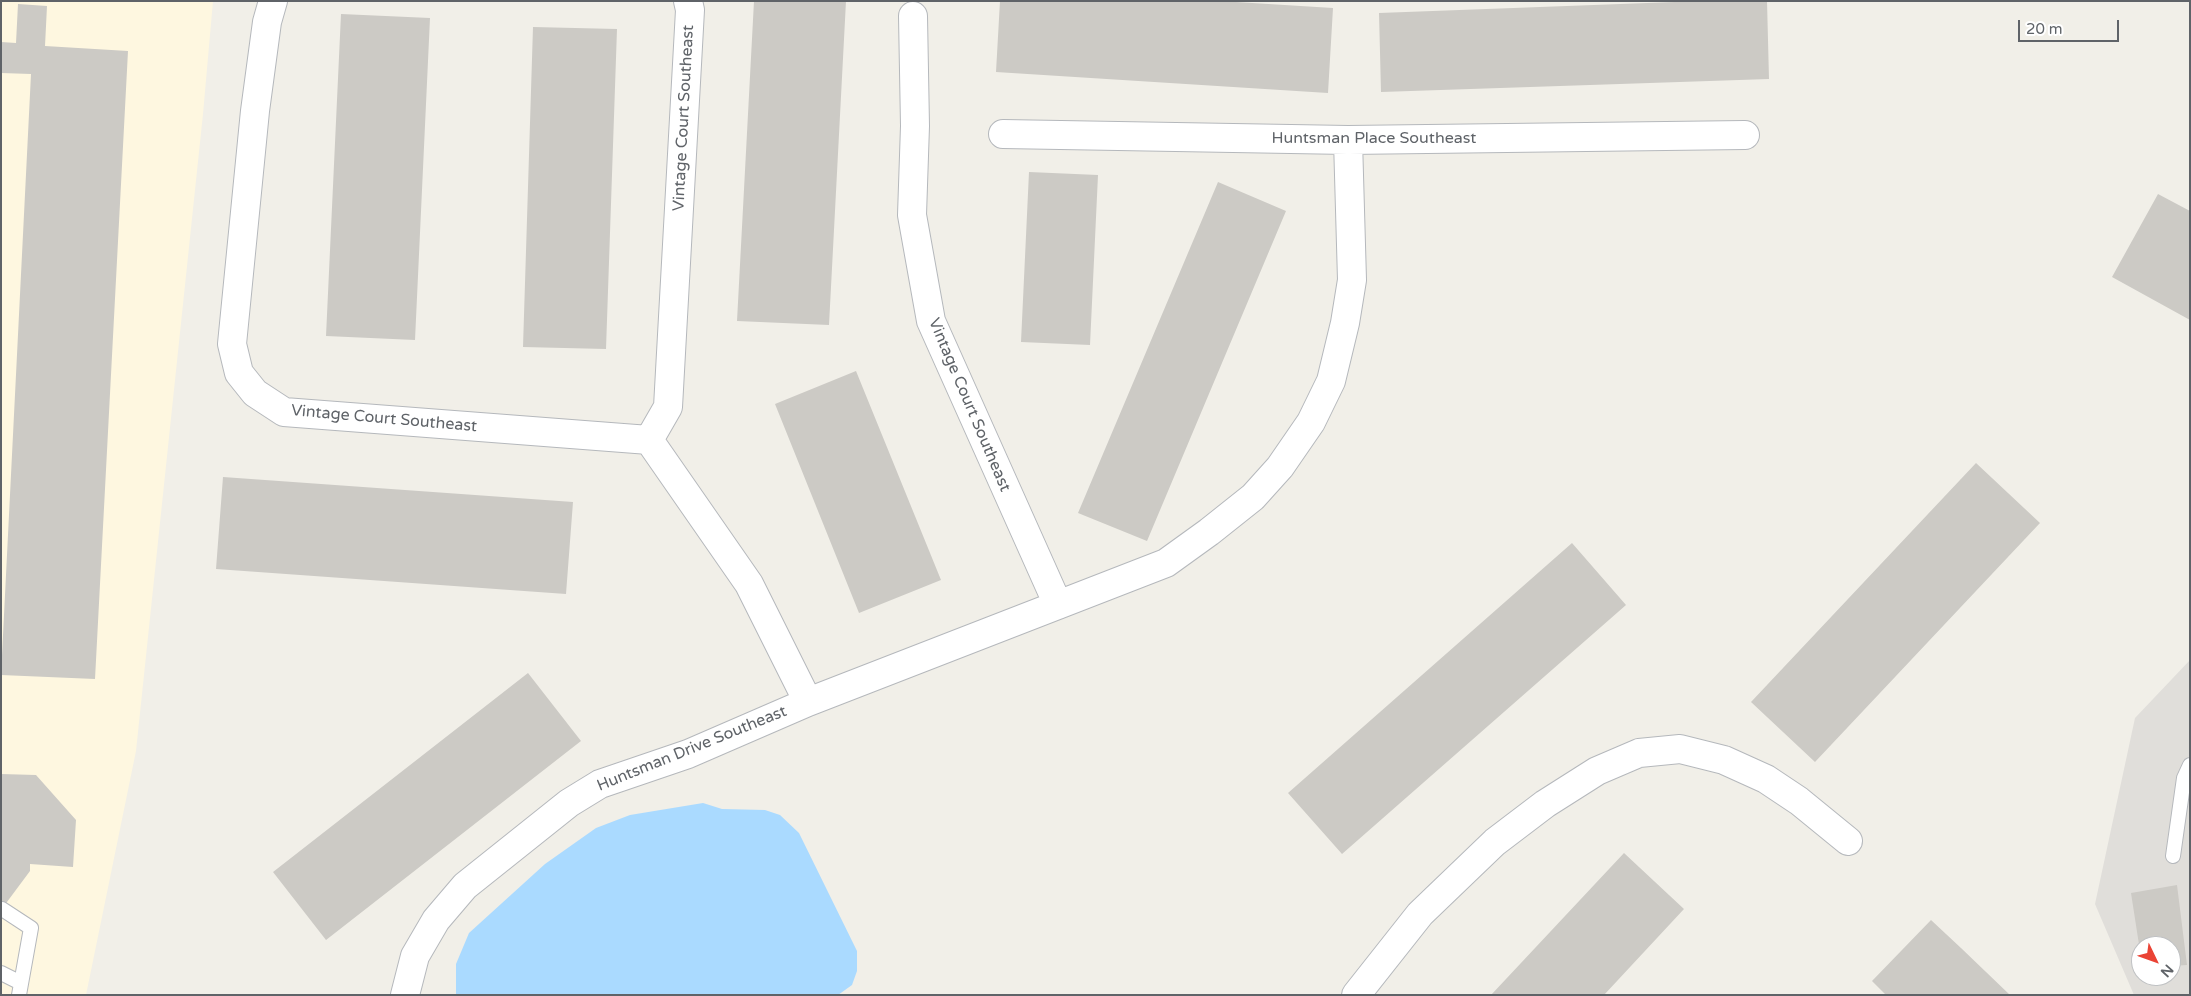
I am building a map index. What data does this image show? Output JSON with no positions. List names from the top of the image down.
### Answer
{
  "streets": {
    "street": ["Vintage Court Southeast", "Huntsman Place Southeast", "Huntsman Drive Southeast"]
  },
  "scale_bar": "20 m",
  "north": "bottom right"
}
